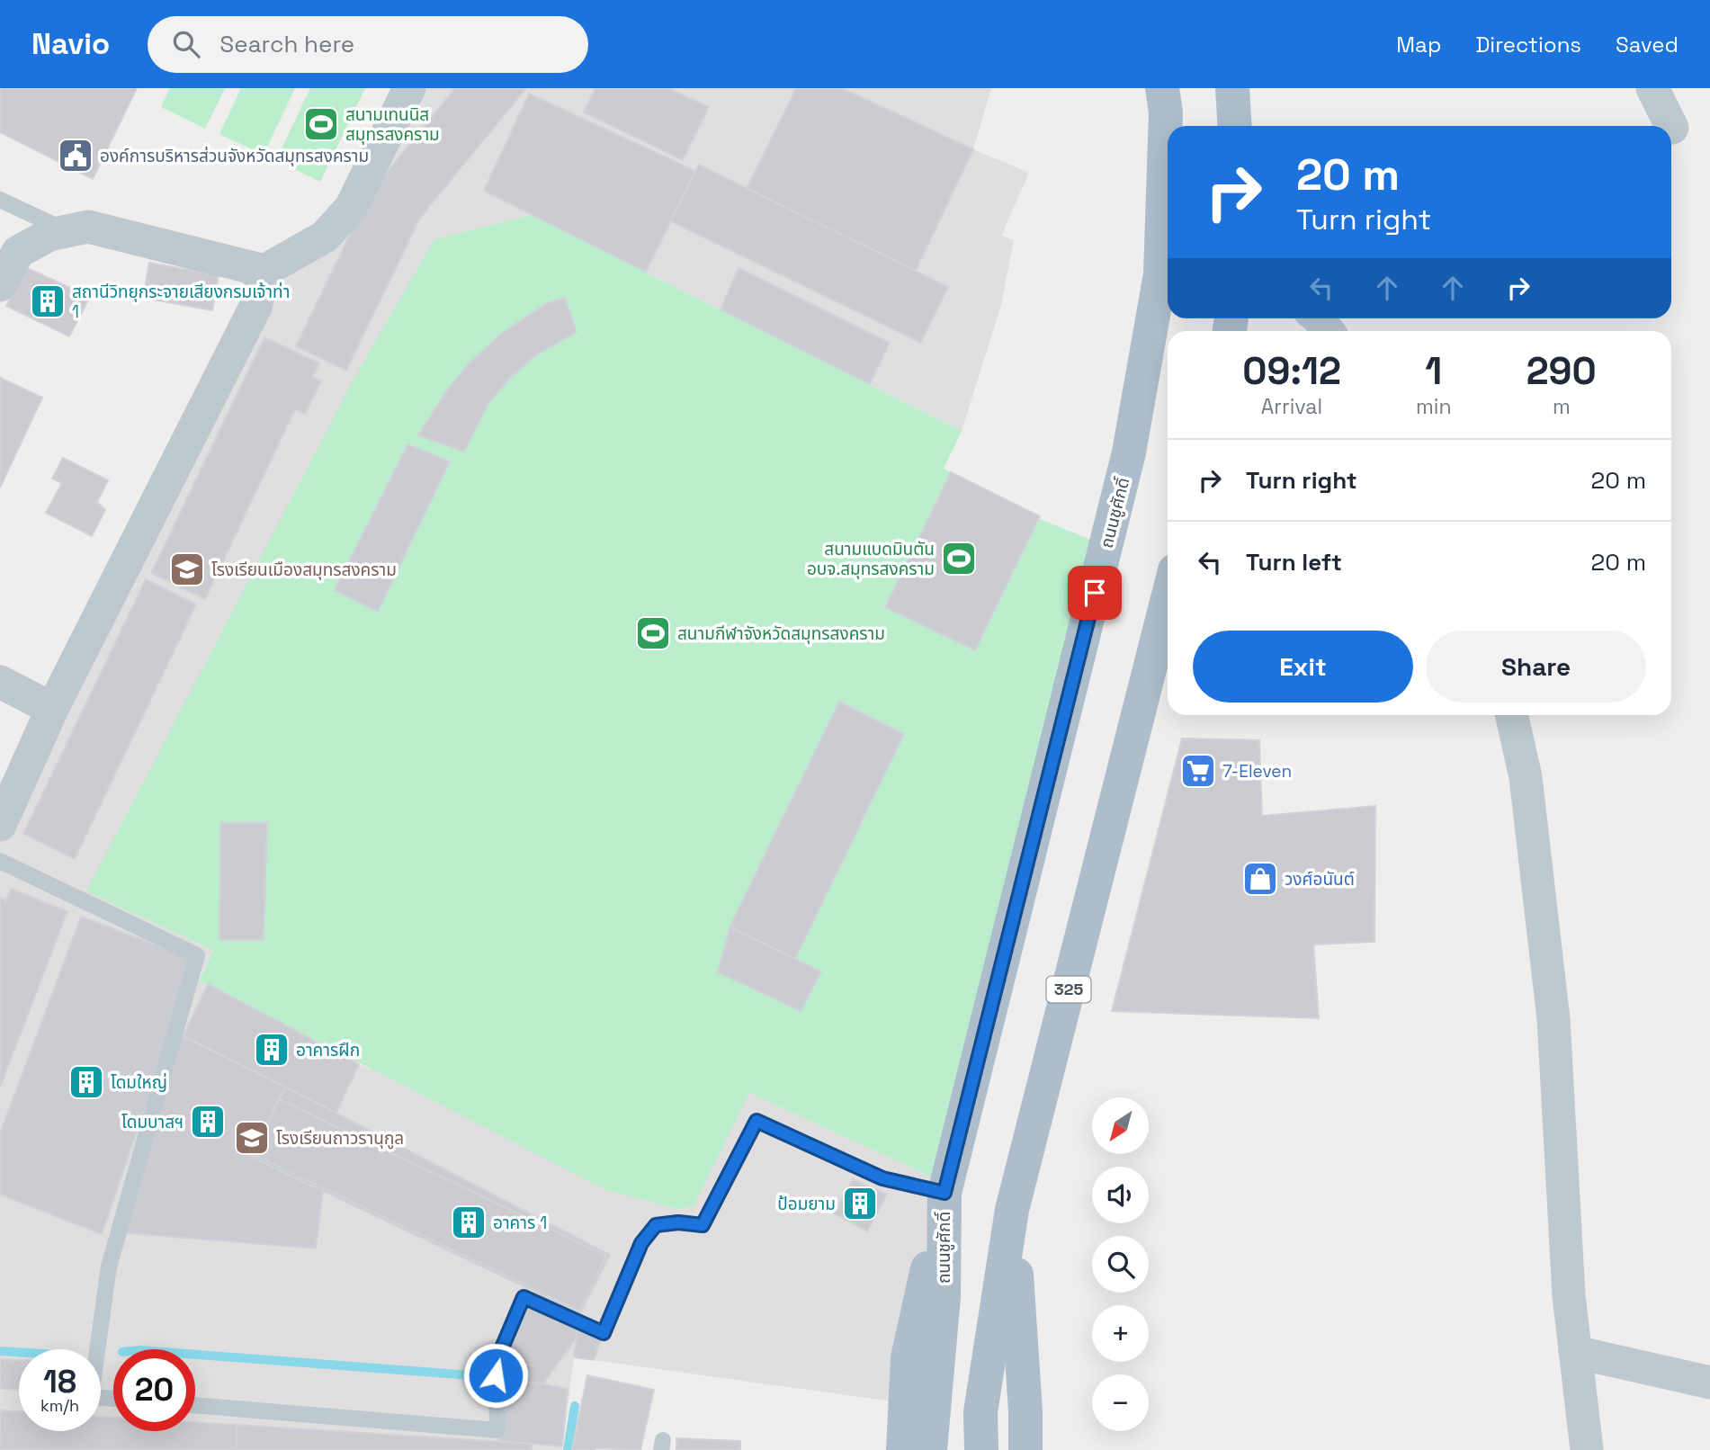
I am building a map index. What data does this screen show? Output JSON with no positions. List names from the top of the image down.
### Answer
{
  "streets": {
    "main road": ["ถนนชูศักดิ์", "325"]
  },
  "places": {
    "sports": ["สนามเทนนิส สมุทรสงคราม", "สนามแบดมินตัน อบจ.สมุทรสงคราม", "สนามกีฬาจังหวัดสมุทรสงคราม"],
    "public building": ["องค์การบริหารส่วนจังหวัดสมุทรสงคราม"],
    "building": [
      "สถานีวิทยุกระจายเสียงกรมเจ้าท่า 1",
      "อาคารฝึก",
      "โดมใหญ่",
      "โดมบาสฯ",
      "ป้อมยาม",
      "อาคาร 1"
    ],
    "school or university": ["โรงเรียนเมืองสมุทรสงคราม", "โรงเรียนถาวรานุกูล"],
    "supermarket": ["7-Eleven"],
    "shop": ["วงศ์อนันต์"]
  },
  "north": "bottom left",
  "page": {
    "header": "Navio",
    "search": "Search here",
    "nav": ["Map", "Directions", "Saved"],
    "turn": ["20 m", "Turn right"],
    "eta": [
      "09:12",
      "Arrival",
      "1",
      "min",
      "290",
      "m"
    ],
    "list": [
      {
        "name": "Turn right",
        "value": "20 m"
      },
      {
        "name": "Turn left",
        "value": "20 m"
      }
    ],
    "buttons": ["Exit", "Share"],
    "map_buttons": ["+", "−"],
    "speed": "18 km/h",
    "limit": "20"
  }
}
